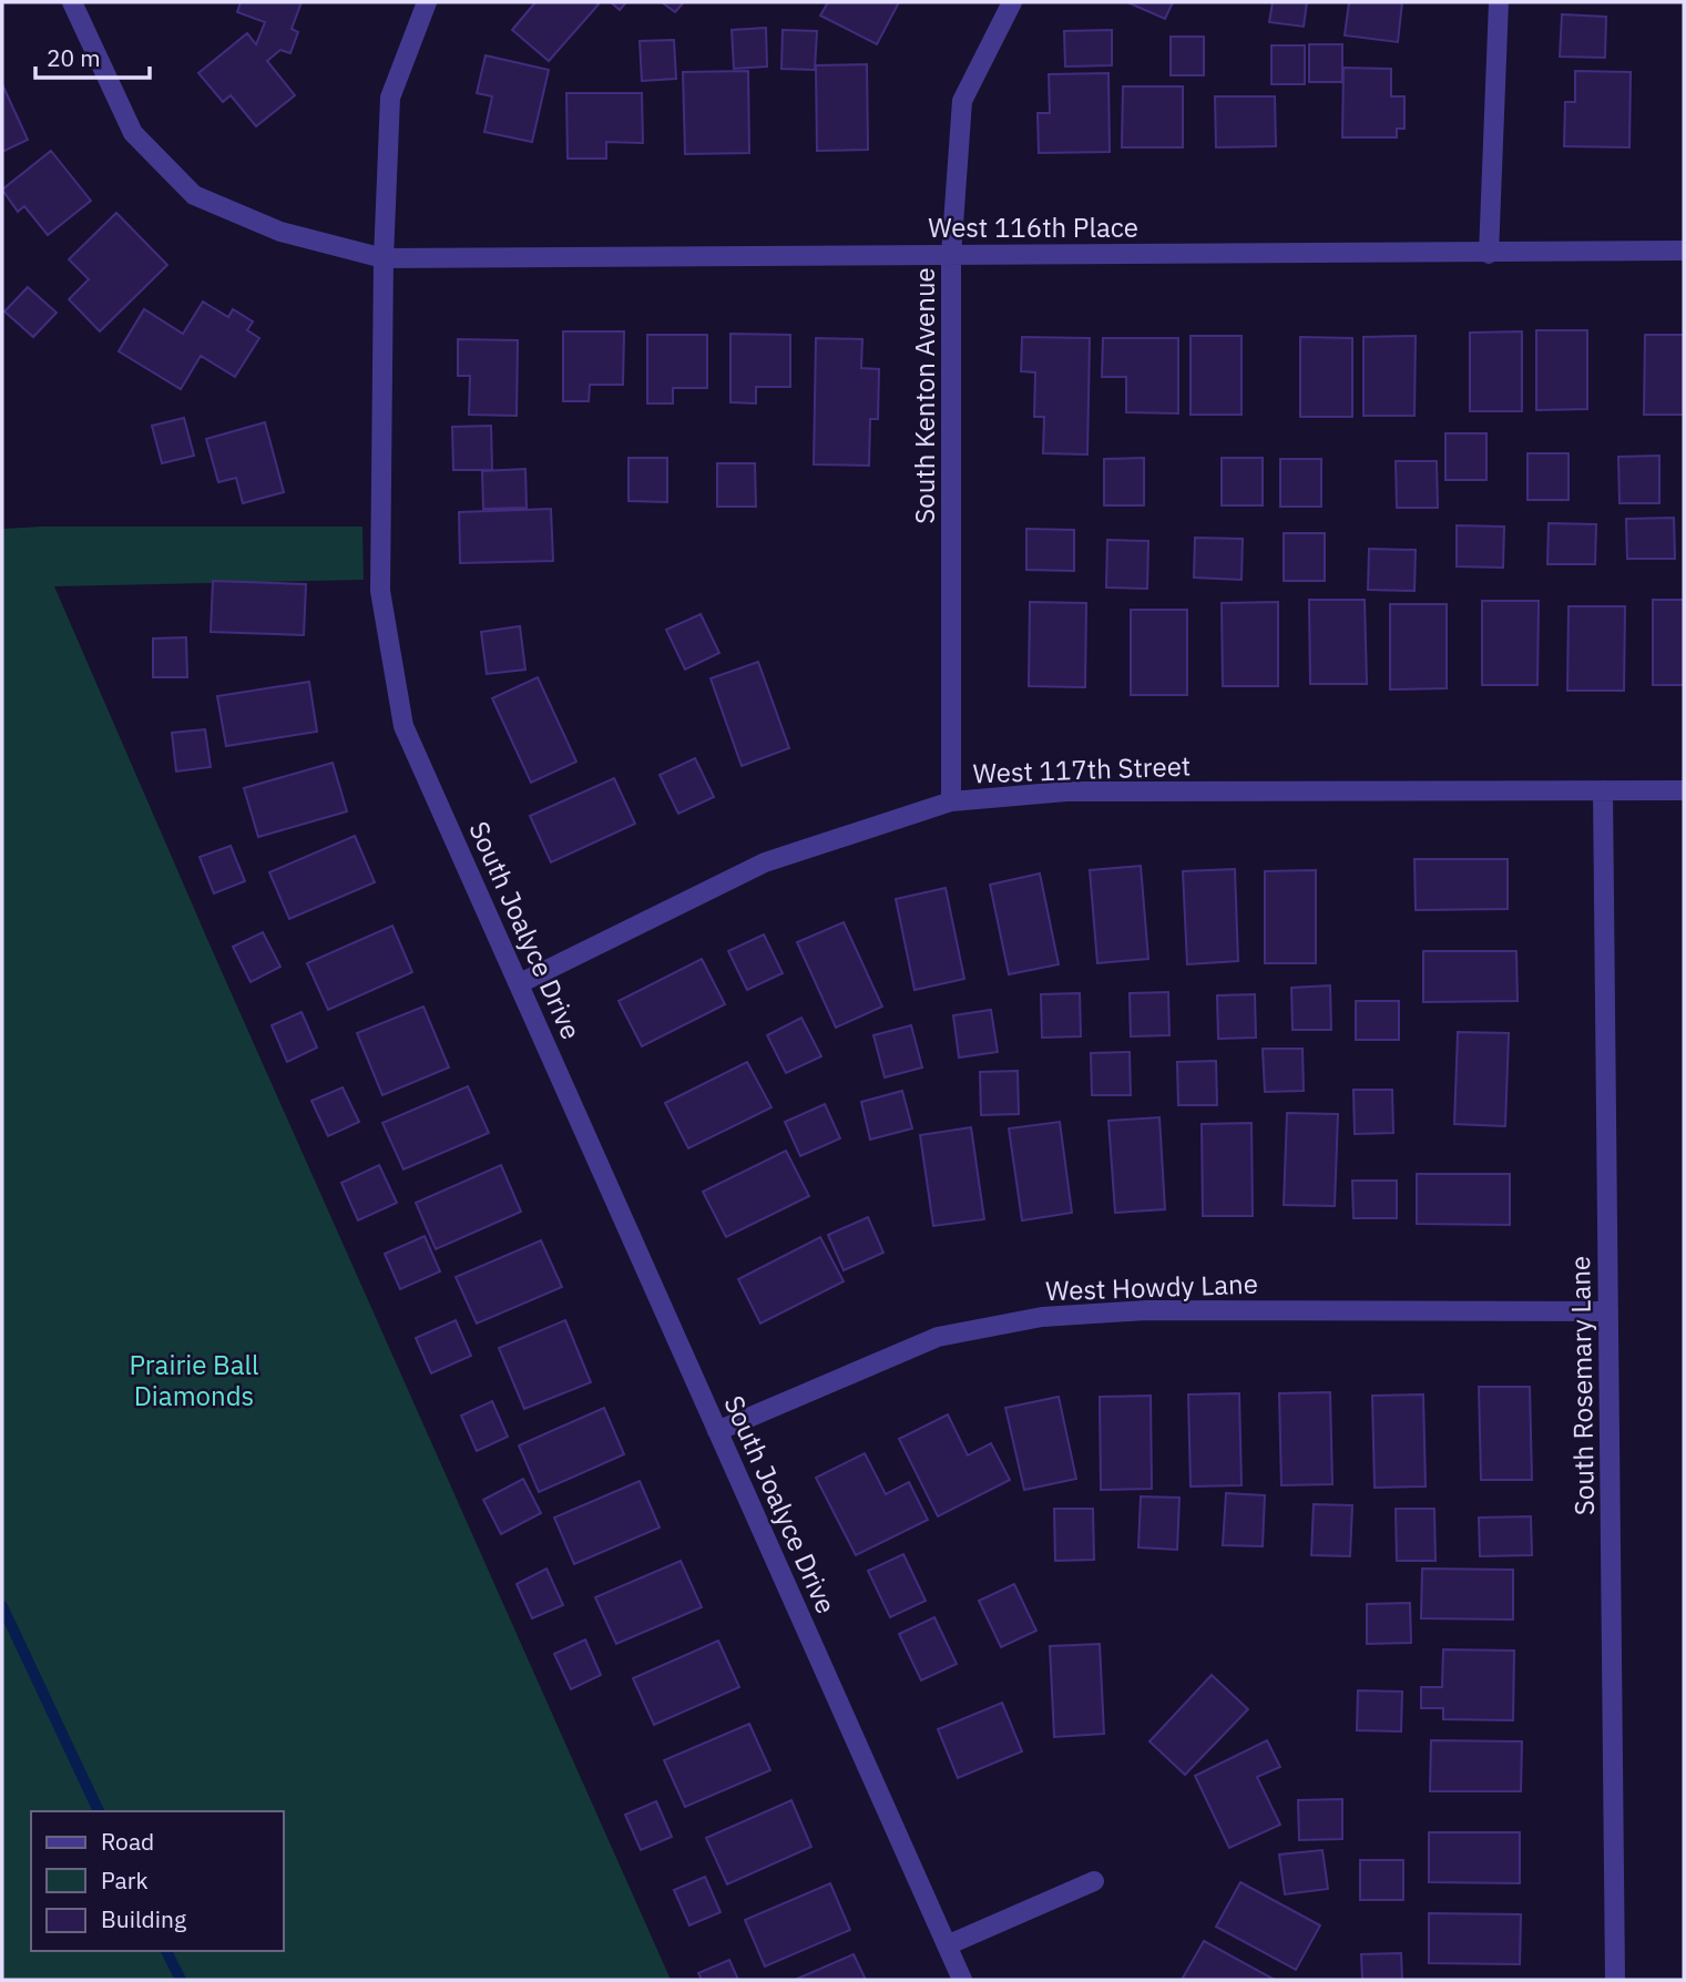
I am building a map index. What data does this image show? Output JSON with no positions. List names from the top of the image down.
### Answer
{
  "streets": {
    "street": [
      "West 116th Place",
      "South Kenton Avenue",
      "West 117th Street",
      "South Joalyce Drive",
      "West Howdy Lane",
      "South Rosemary Lane"
    ]
  },
  "crossings": [
    ["West 116th Place", "South Kenton Avenue"],
    ["West 116th Place", "South Joalyce Drive"],
    ["South Kenton Avenue", "West 117th Street"],
    ["West 117th Street", "South Joalyce Drive"],
    ["West 117th Street", "South Rosemary Lane"],
    ["South Joalyce Drive", "West Howdy Lane"],
    ["West Howdy Lane", "South Rosemary Lane"]
  ],
  "parks": ["Prairie Ball Diamonds"],
  "legend": ["Road", "Park", "Building"],
  "scale_bar": "20 m"
}
